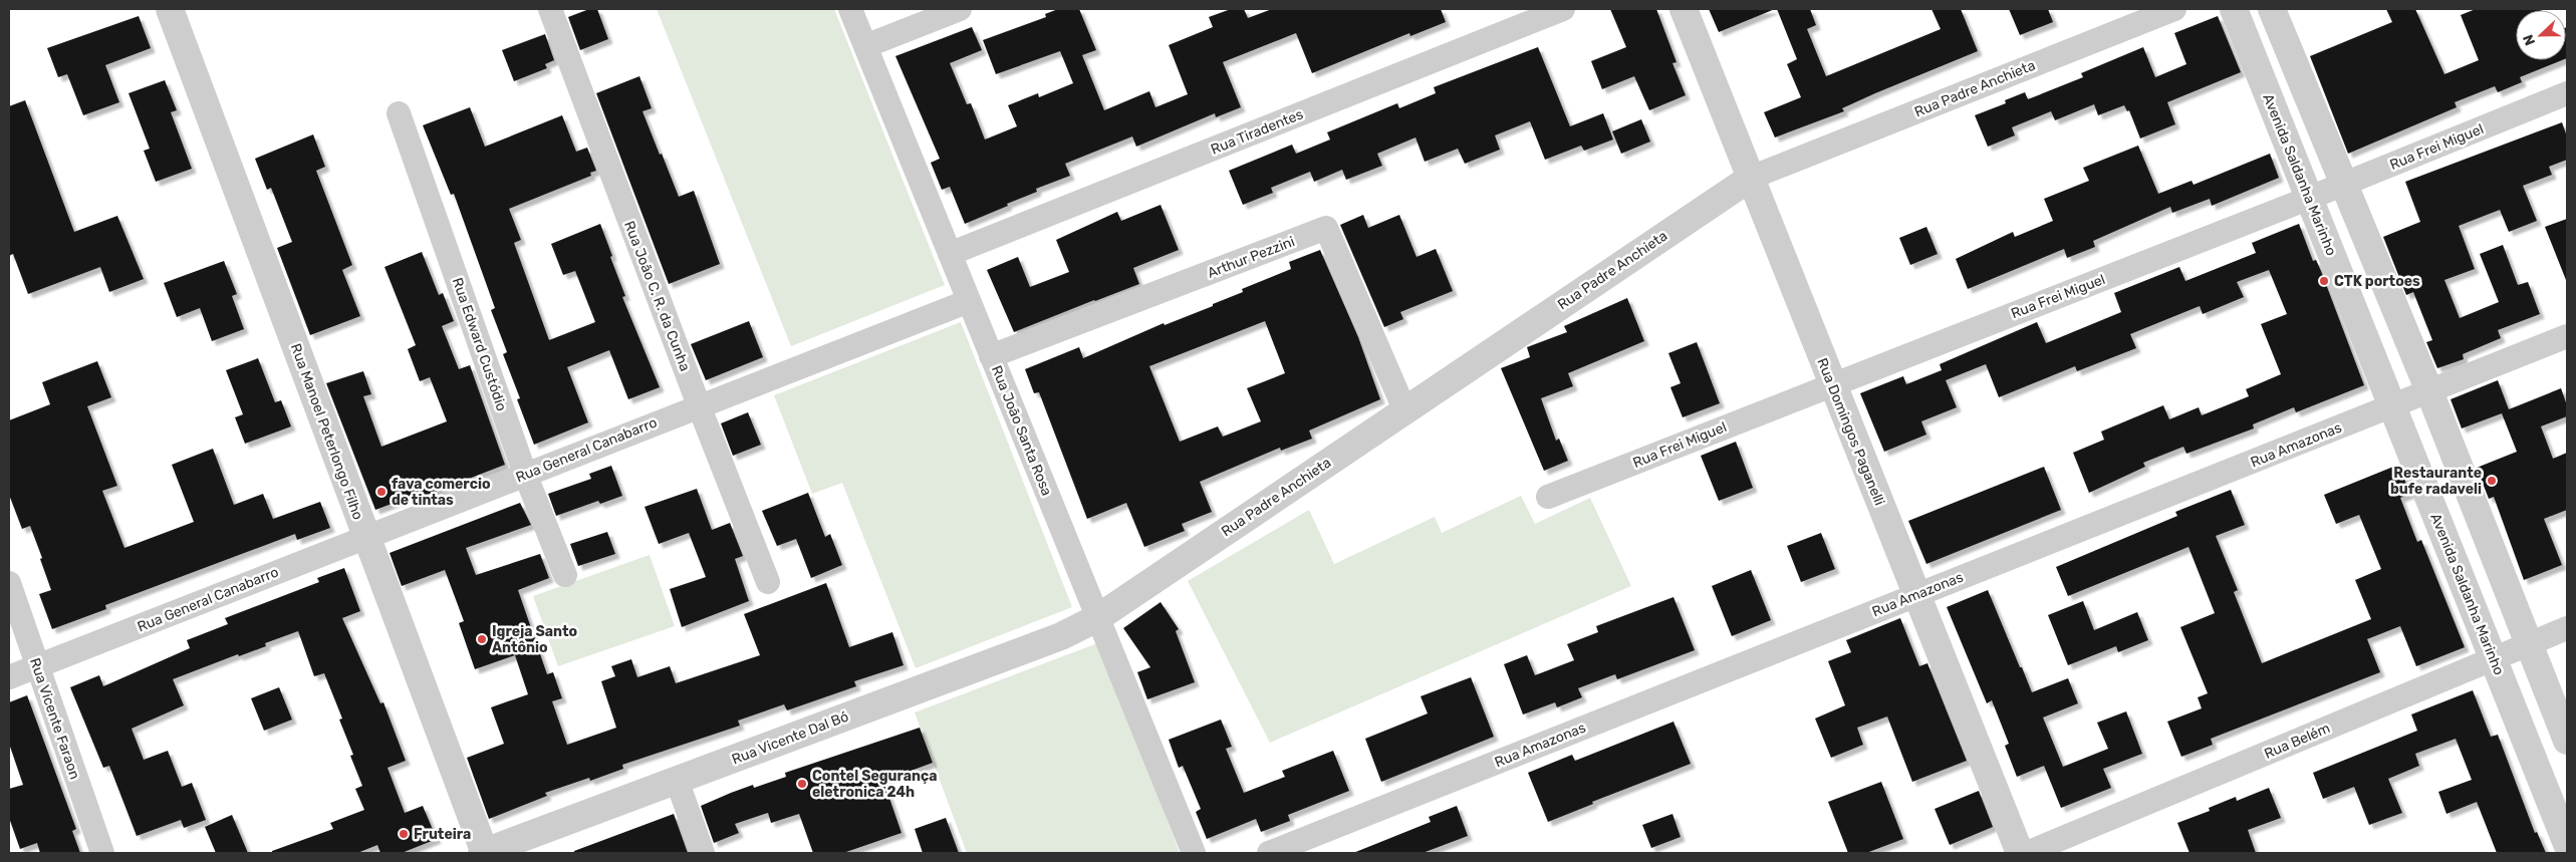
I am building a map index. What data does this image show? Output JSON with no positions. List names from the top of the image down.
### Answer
{
  "streets": {
    "street": [
      "Rua Padre Anchieta",
      "Rua Tiradentes",
      "Rua Frei Miguel",
      "Avenida Saldanha Marinho",
      "Arthur Pezzini",
      "Rua João C. R. da Cunha",
      "Rua Edward Custódio",
      "Rua João Santa Rosa",
      "Rua Manoel Peterlongo Filho",
      "Rua Domingos Paganelli",
      "Rua Amazonas",
      "Rua General Canabarro",
      "Rua Vicente Faraon",
      "Rua Vicente Dal Bó",
      "Rua Belém"
    ]
  },
  "crossings": [
    ["Rua Padre Anchieta", "Arthur Pezzini"],
    ["Rua Padre Anchieta", "Rua João Santa Rosa"],
    ["Rua Padre Anchieta", "Rua Domingos Paganelli"],
    ["Rua Padre Anchieta", "Rua Vicente Dal Bó"],
    ["Rua Tiradentes", "Rua João Santa Rosa"],
    ["Rua Frei Miguel", "Avenida Saldanha Marinho"],
    ["Rua Frei Miguel", "Rua Domingos Paganelli"],
    ["Avenida Saldanha Marinho", "Rua Amazonas"],
    ["Avenida Saldanha Marinho", "Rua Belém"],
    ["Arthur Pezzini", "Rua João Santa Rosa"],
    ["Rua João C. R. da Cunha", "Rua General Canabarro"],
    ["Rua Edward Custódio", "Rua General Canabarro"],
    ["Rua João Santa Rosa", "Rua General Canabarro"],
    ["Rua João Santa Rosa", "Rua Vicente Dal Bó"],
    ["Rua Manoel Peterlongo Filho", "Rua General Canabarro"],
    ["Rua Manoel Peterlongo Filho", "Rua Vicente Dal Bó"],
    ["Rua Domingos Paganelli", "Rua Amazonas"],
    ["Rua General Canabarro", "Rua Vicente Faraon"]
  ],
  "places": [
    "CTK portoes",
    "Restaurante bufe radaveli",
    "fava comercio de tintas",
    "Igreja Santo Antônio",
    "Contel Segurança eletronica 24h",
    "Fruteira"
  ],
  "north": "left"
}
